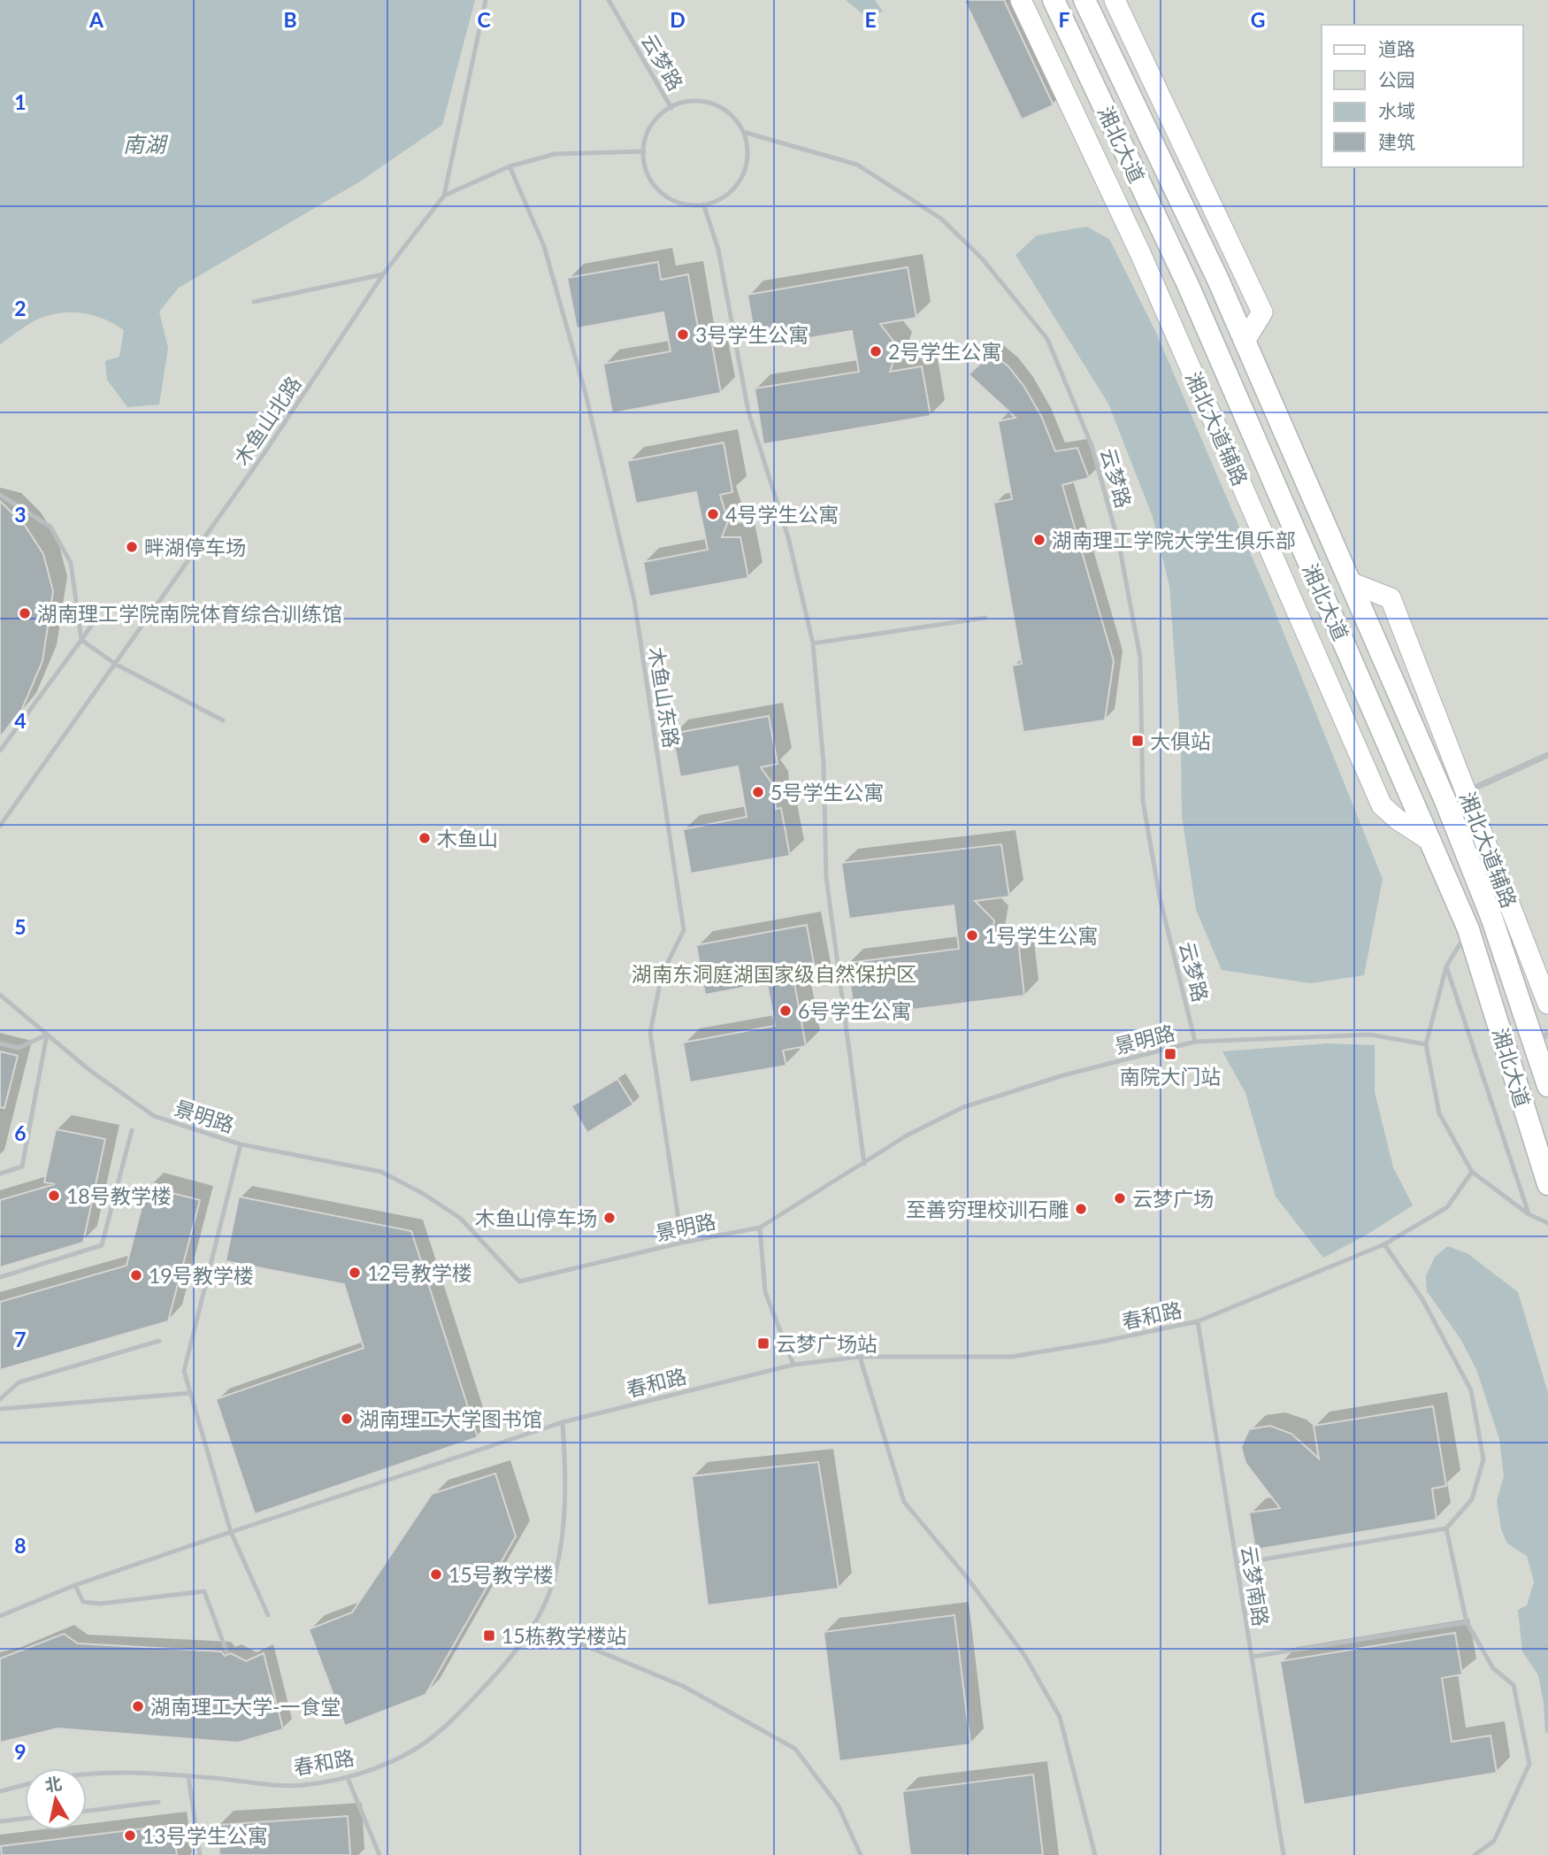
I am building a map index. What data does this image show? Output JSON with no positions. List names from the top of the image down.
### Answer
{
  "streets": {
    "highway": ["湘北大道"],
    "main road": ["湘北大道辅路"],
    "lane": [
      "云梦路",
      "木鱼山北路",
      "木鱼山东路",
      "景明路",
      "春和路",
      "云梦南路"
    ]
  },
  "crossings": [
    ["云梦路", "景明路"],
    ["湘北大道", "湘北大道辅路"],
    ["木鱼山东路", "景明路"],
    ["春和路", "云梦南路"]
  ],
  "water": ["南湖"],
  "parks": ["湖南东洞庭湖国家级自然保护区"],
  "places": {
    "other": [
      "3号学生公寓",
      "2号学生公寓",
      "4号学生公寓",
      "湖南理工学院大学生俱乐部",
      "畔湖停车场",
      "湖南理工学院南院体育综合训练馆",
      "5号学生公寓",
      "木鱼山",
      "1号学生公寓",
      "6号学生公寓",
      "18号教学楼",
      "云梦广场",
      "至善穷理校训石雕",
      "木鱼山停车场",
      "12号教学楼",
      "19号教学楼",
      "湖南理工大学图书馆",
      "15号教学楼",
      "湖南理工大学-一食堂",
      "13号学生公寓"
    ],
    "transit": [
      "大俱站",
      "南院大门站",
      "云梦广场站",
      "15栋教学楼站"
    ]
  },
  "legend": [
    "道路",
    "公园",
    "水域",
    "建筑"
  ],
  "north": "top",
  "grid": {
    "columns": [
      "A",
      "B",
      "C",
      "D",
      "E",
      "F",
      "G"
    ],
    "rows": [
      "1",
      "2",
      "3",
      "4",
      "5",
      "6",
      "7",
      "8",
      "9"
    ]
  }
}
